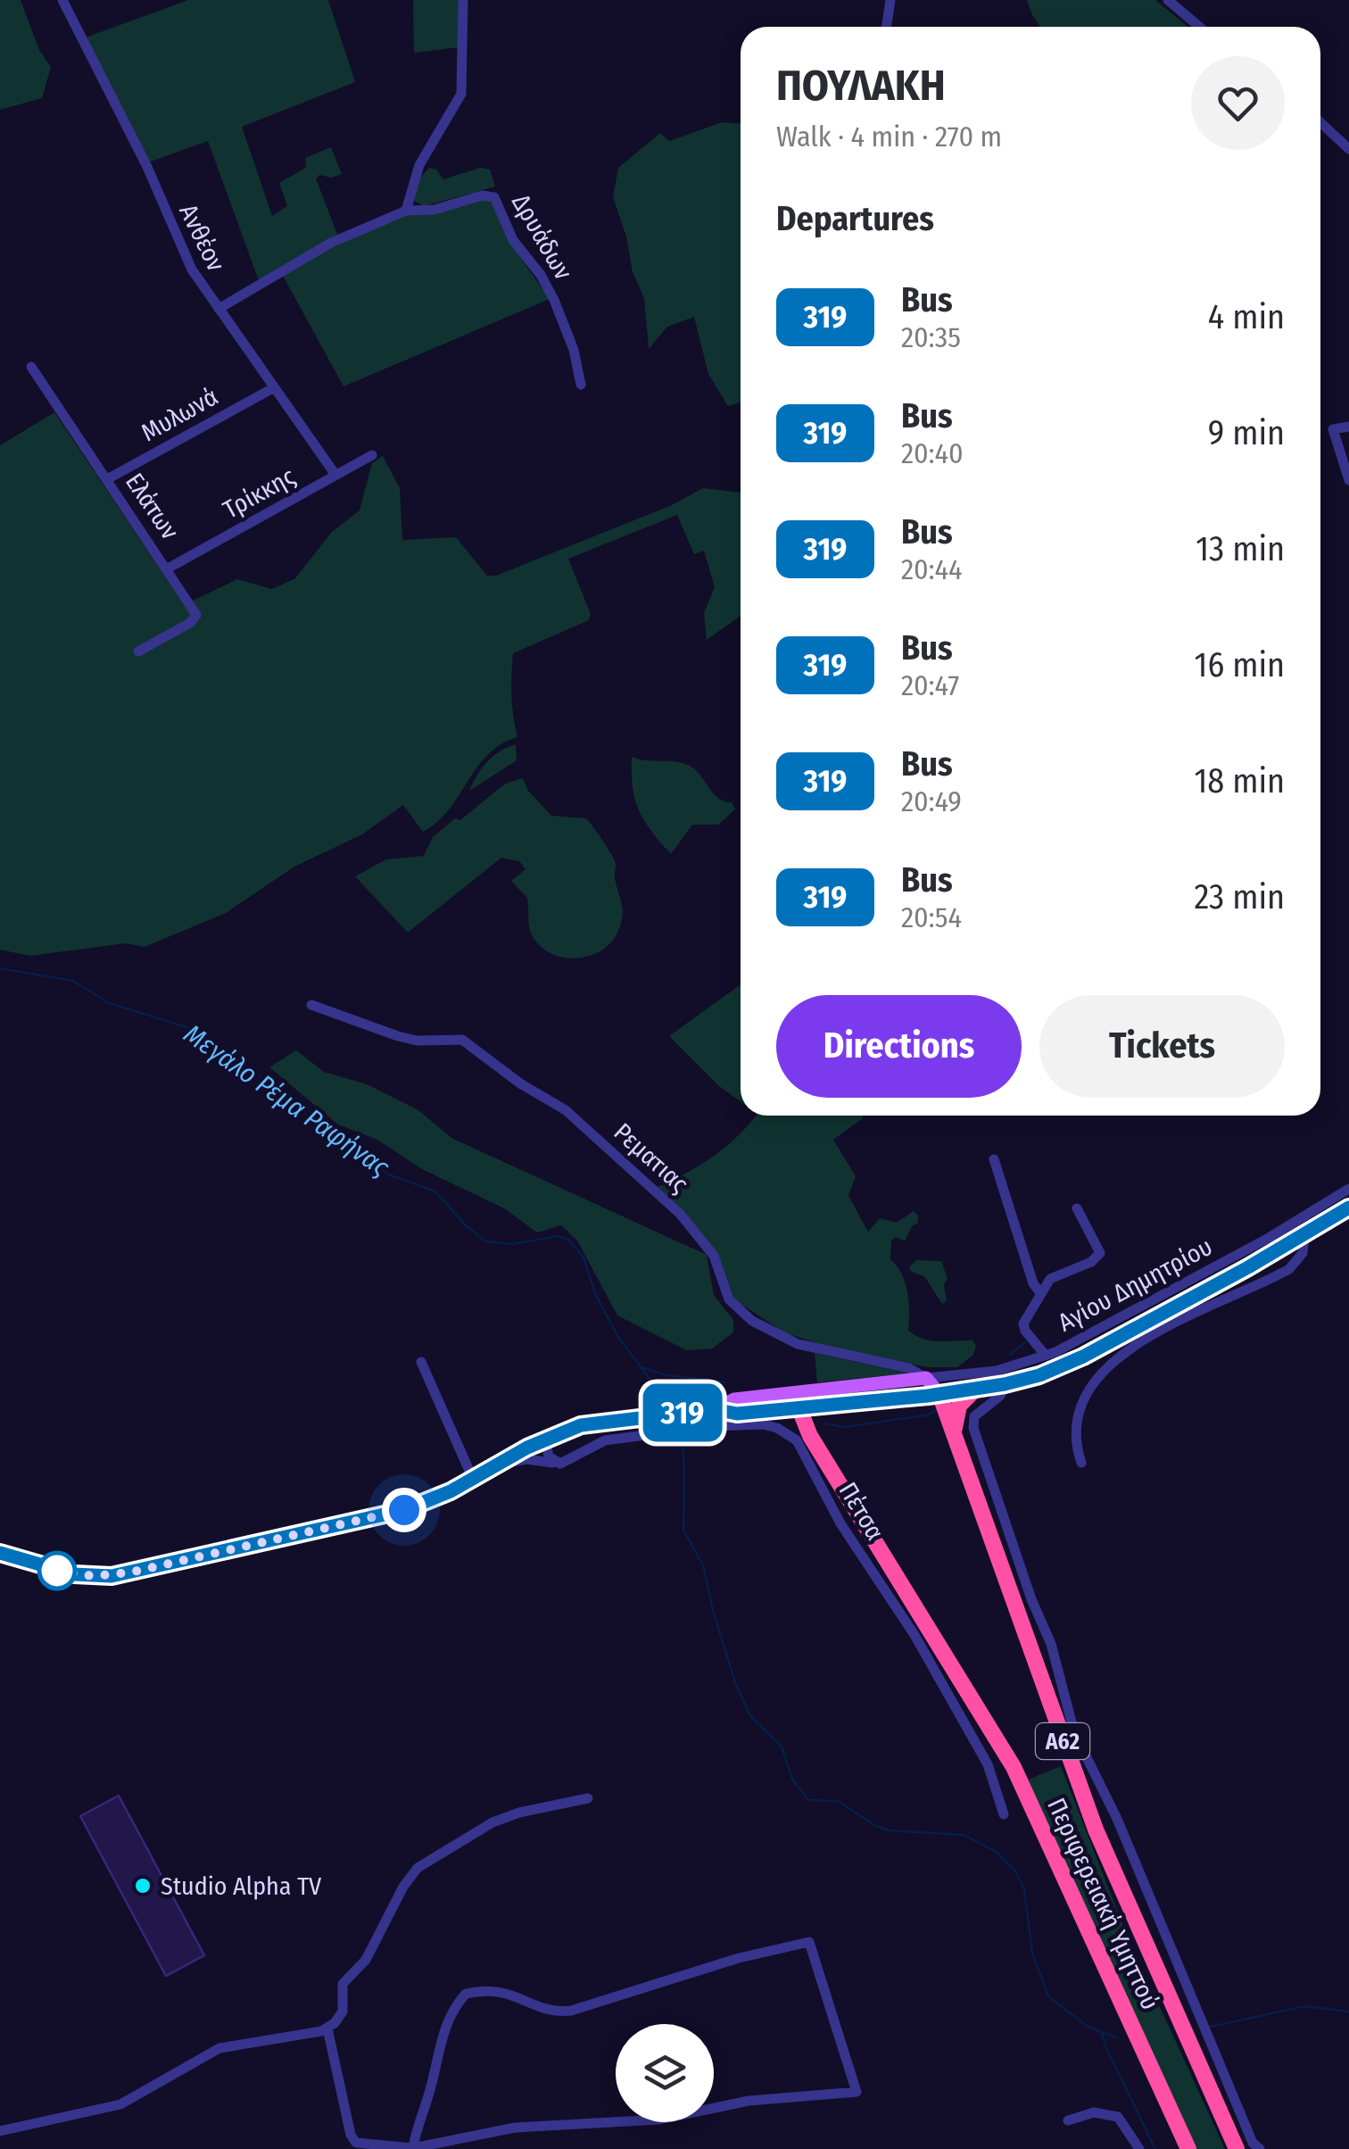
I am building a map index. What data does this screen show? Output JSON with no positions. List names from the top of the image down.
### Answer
{
  "streets": {
    "highway": ["Α62", "Περιφερειακή Υμηττού"],
    "main road": ["Αγίου Δημητρίου"],
    "street": [
      "Δρυάδων",
      "Ανθέον",
      "Μυλωνά",
      "Τρίκκης",
      "Ελάτων",
      "Ρεματιας",
      "Πέτσα"
    ]
  },
  "crossings": [
    ["Ανθέον", "Μυλωνά"],
    ["Ανθέον", "Τρίκκης"],
    ["Μυλωνά", "Ελάτων"],
    ["Τρίκκης", "Ελάτων"],
    ["Ρεματιας", "Αγίου Δημητρίου"],
    ["Αγίου Δημητρίου", "Περιφερειακή Υμηττού"]
  ],
  "water": ["Μεγάλο Ρέμα Ραφήνας"],
  "places": ["Studio Alpha TV"],
  "lines": ["bus line 319"],
  "page": {
    "on_map": "319",
    "heading": [
      ["ΠΟΥΛΑΚΗ", "Walk · 4 min · 270 m"],
      "Departures"
    ],
    "list": [
      {
        "mark": "319",
        "name": "Bus",
        "note": "20:35",
        "value": "4 min"
      },
      {
        "mark": "319",
        "name": "Bus",
        "note": "20:40",
        "value": "9 min"
      },
      {
        "mark": "319",
        "name": "Bus",
        "note": "20:44",
        "value": "13 min"
      },
      {
        "mark": "319",
        "name": "Bus",
        "note": "20:47",
        "value": "16 min"
      },
      {
        "mark": "319",
        "name": "Bus",
        "note": "20:49",
        "value": "18 min"
      },
      {
        "mark": "319",
        "name": "Bus",
        "note": "20:54",
        "value": "23 min"
      }
    ],
    "buttons": ["Directions", "Tickets"]
  }
}
